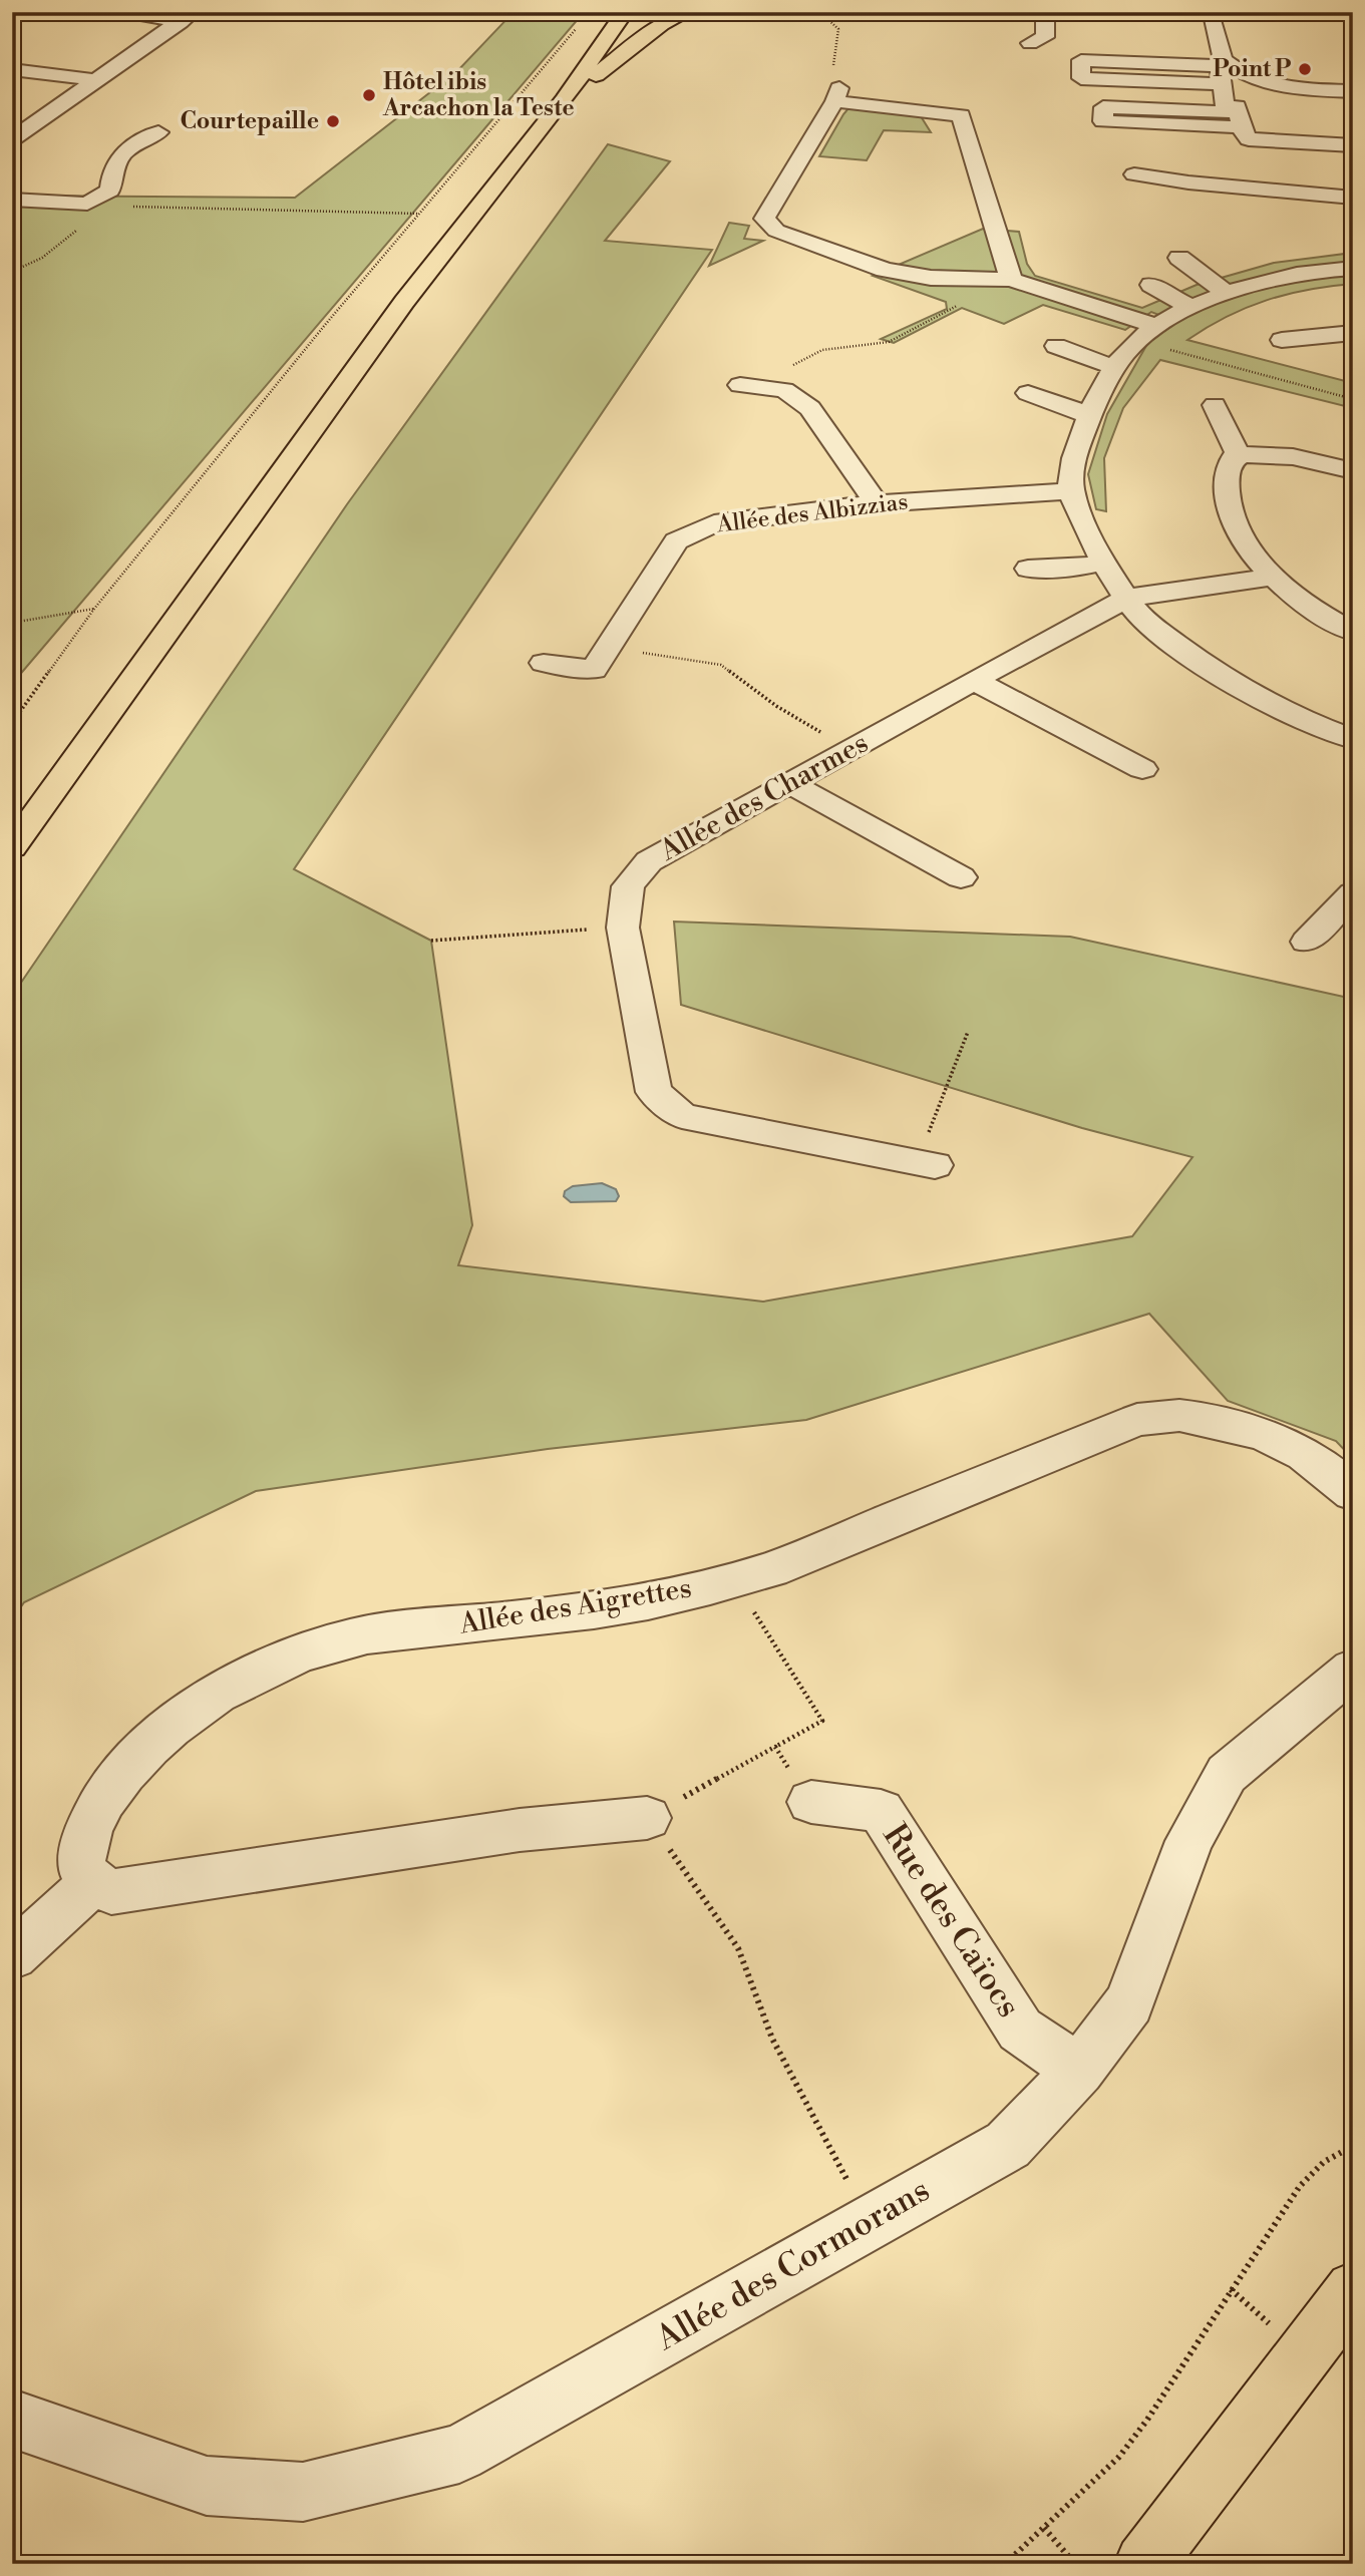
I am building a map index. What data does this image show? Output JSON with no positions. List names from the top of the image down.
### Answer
{
  "streets": {
    "street": [
      "Allée des Albizzias",
      "Allée des Charmes",
      "Allée des Aigrettes",
      "Rue des Caïocs",
      "Allée des Cormorans"
    ]
  },
  "crossings": [
    ["Rue des Caïocs", "Allée des Cormorans"]
  ],
  "places": ["Point P", "Hôtel ibis Arcachon la Teste", "Courtepaille"]
}
